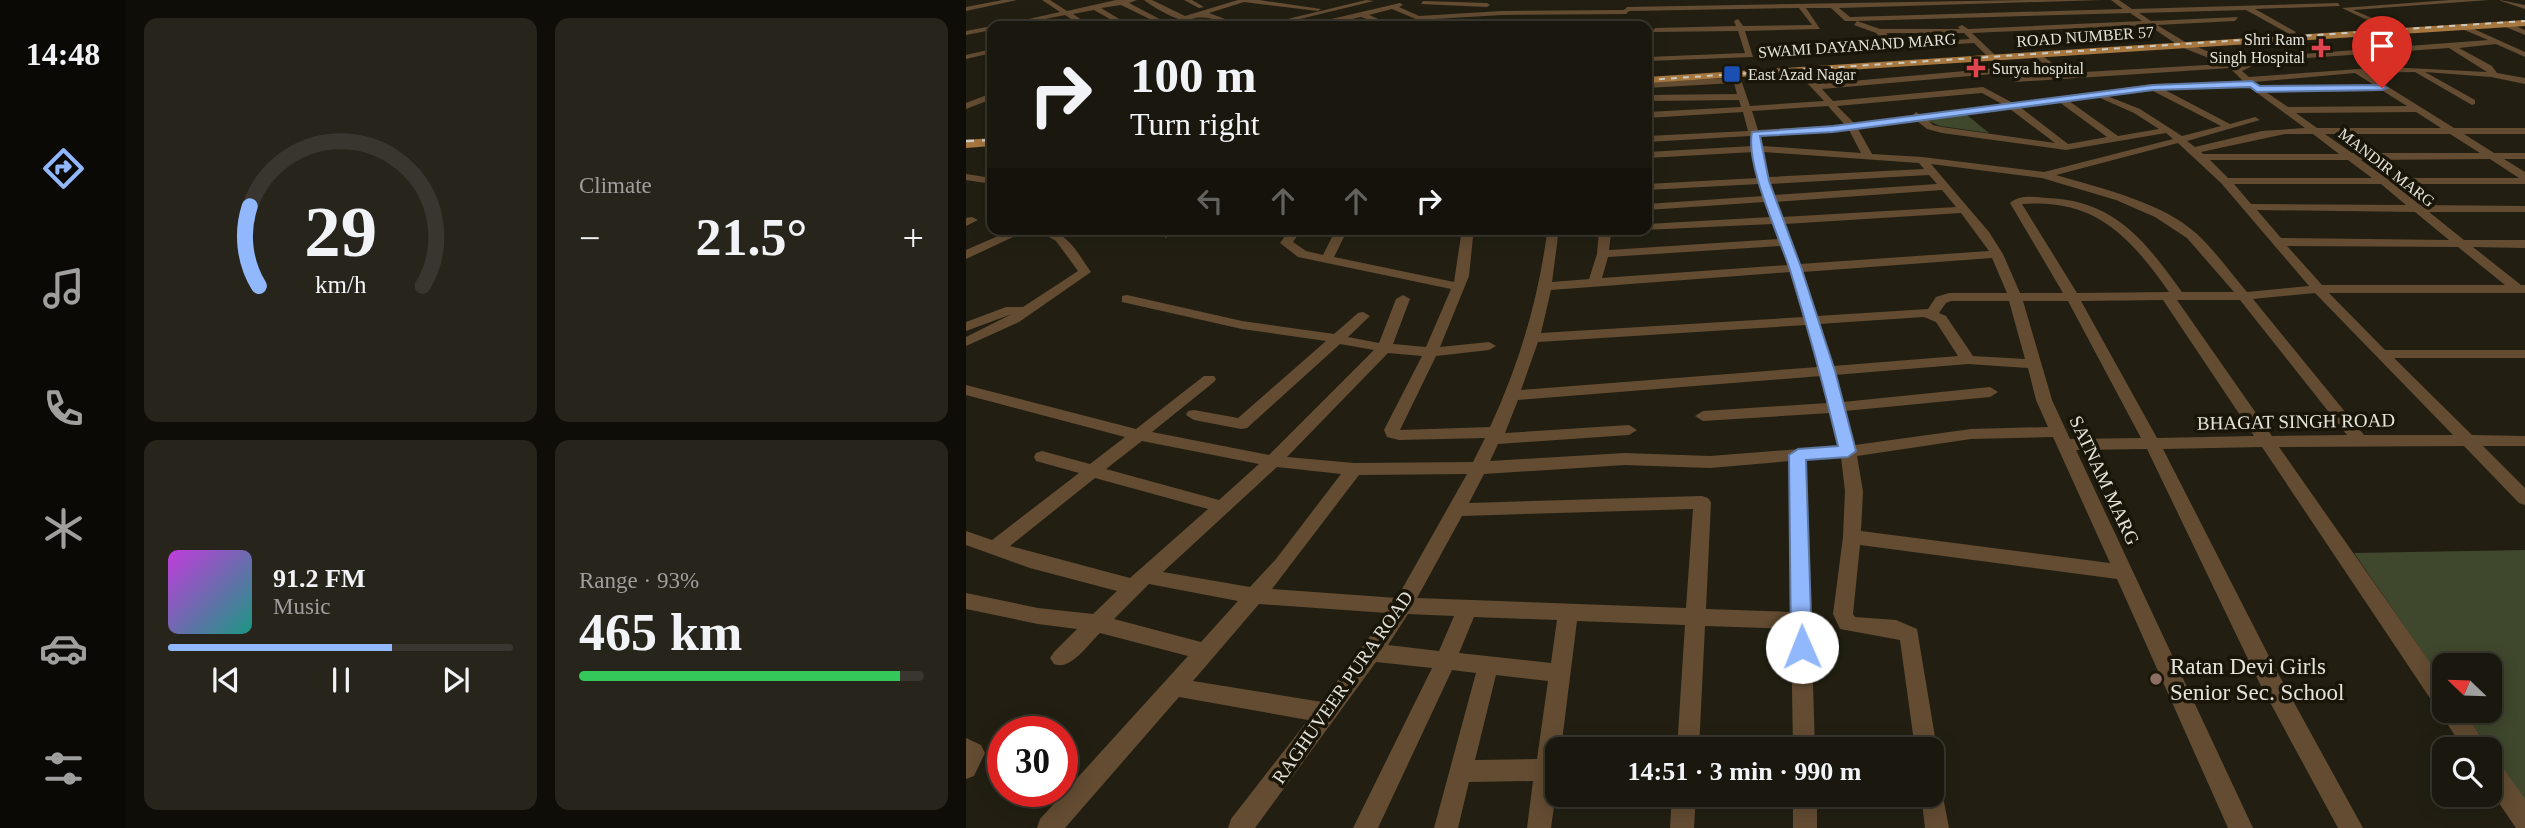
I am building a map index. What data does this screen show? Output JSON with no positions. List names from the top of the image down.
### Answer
{
  "streets": {
    "main road": ["ROAD NUMBER 57", "SWAMI DAYANAND MARG"],
    "street": [
      "MANDIR MARG",
      "BHAGAT SINGH ROAD",
      "SATNAM MARG",
      "RAGHUVEER PURA ROAD"
    ]
  },
  "crossings": [
    ["ROAD NUMBER 57", "SWAMI DAYANAND MARG"],
    ["ROAD NUMBER 57", "MANDIR MARG"],
    ["BHAGAT SINGH ROAD", "SATNAM MARG"],
    ["BHAGAT SINGH ROAD", "RAGHUVEER PURA ROAD"]
  ],
  "places": {
    "health": ["Shri Ram Singh Hospital", "Surya hospital"],
    "transit": ["East Azad Nagar"],
    "other": ["Ratan Devi Girls Senior Sec. School"]
  },
  "north": "top left",
  "page": {
    "tabs": "14:48",
    "tile": [
      "Climate",
      ["Range · 93%", "465 km"]
    ],
    "turn": ["100 m", "Turn right"],
    "heat": ["−", "21.5°", "+"],
    "song": ["91.2 FM", "Music"],
    "limit": "30",
    "trip": "14:51 · 3 min · 990 m",
    "gauge": ["29", "km/h"]
  }
}
